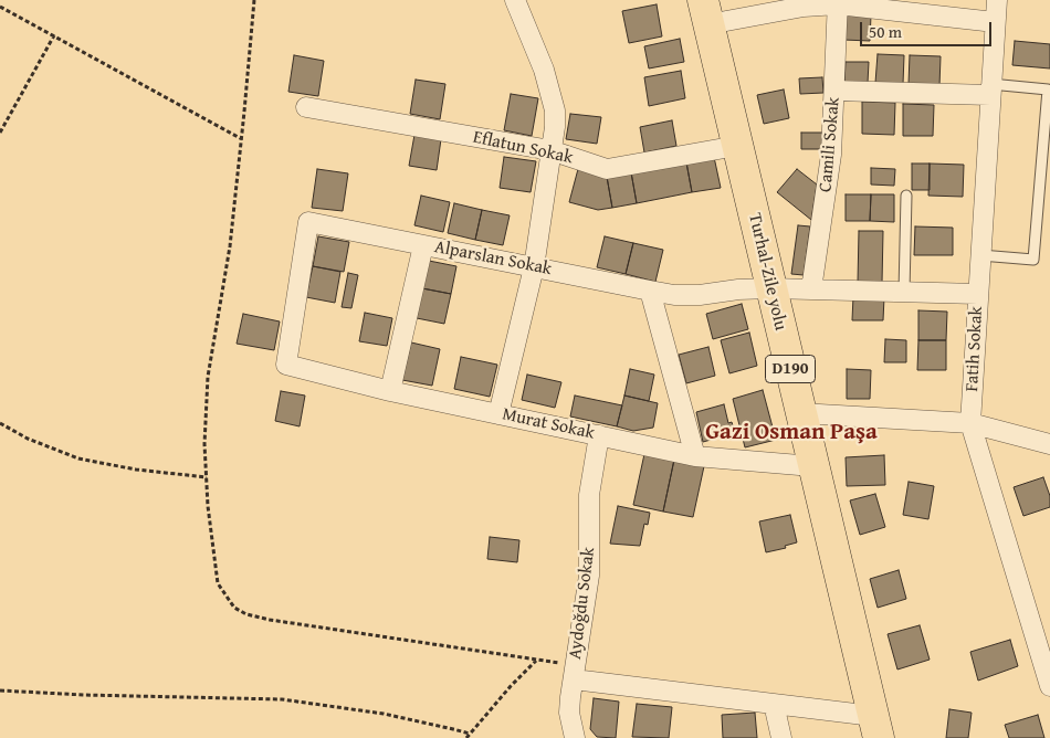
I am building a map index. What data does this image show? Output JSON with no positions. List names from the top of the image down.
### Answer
{
  "streets": {
    "main road": ["Turhal-Zile yolu", "D190"],
    "street": [
      "Camili Sokak",
      "Eflatun Sokak",
      "Alparslan Sokak",
      "Fatih Sokak",
      "Murat Sokak",
      "Aydoğdu Sokak"
    ]
  },
  "crossings": [
    ["Camili Sokak", "Alparslan Sokak"],
    ["Eflatun Sokak", "Turhal-Zile yolu"],
    ["Alparslan Sokak", "Turhal-Zile yolu"],
    ["Alparslan Sokak", "Fatih Sokak"],
    ["Alparslan Sokak", "Murat Sokak"],
    ["Turhal-Zile yolu", "Murat Sokak"],
    ["Murat Sokak", "Aydoğdu Sokak"]
  ],
  "districts": ["Gazi Osman Paşa"],
  "scale_bar": "50 m"
}
